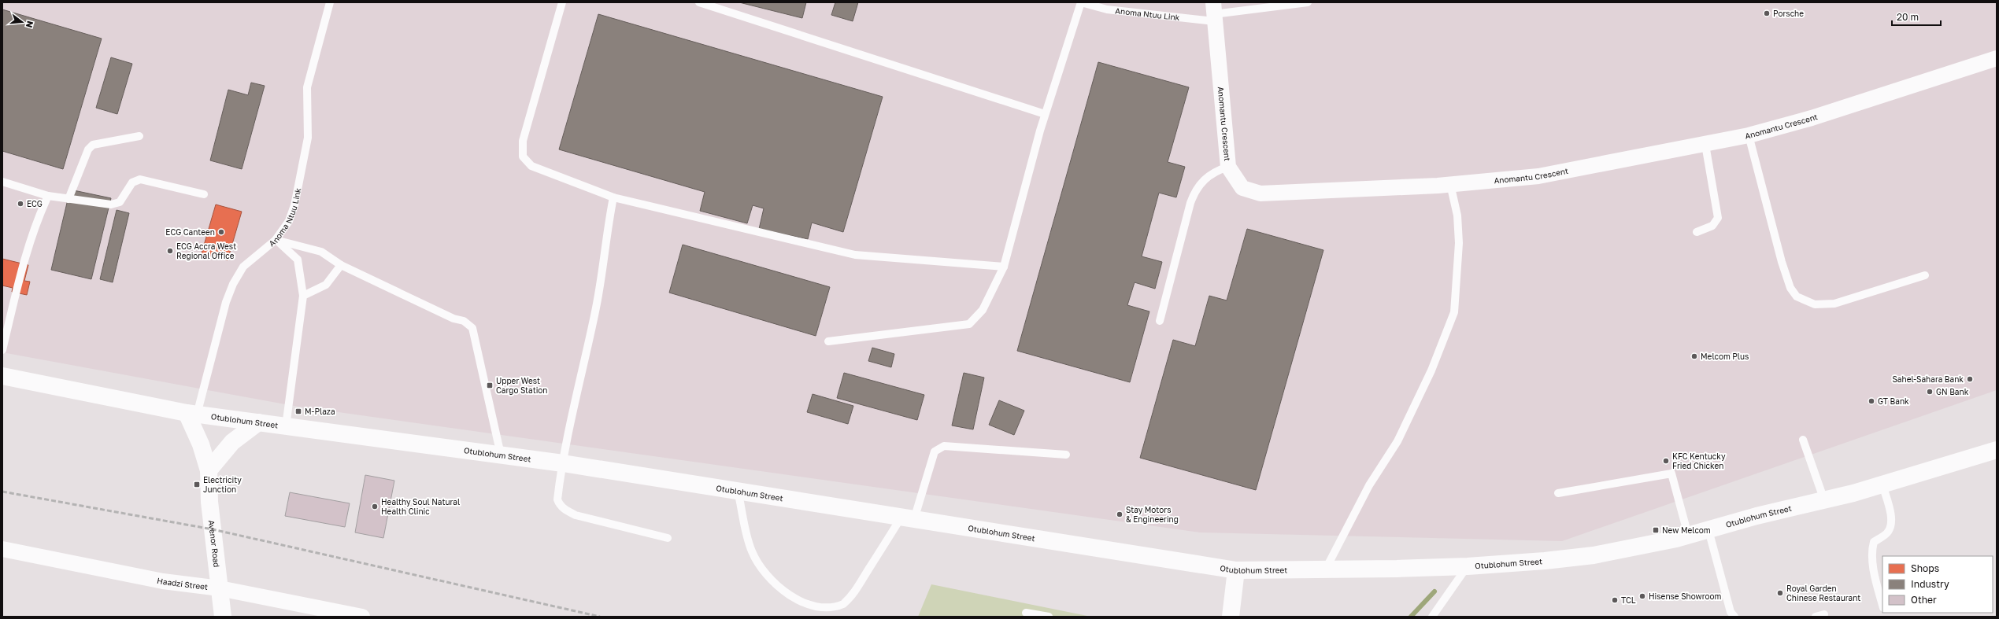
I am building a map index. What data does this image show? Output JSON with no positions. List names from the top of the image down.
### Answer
{
  "streets": {
    "street": [
      "Anomantu Crescent",
      "Otublohum Street",
      "Avenor Road",
      "Haadzi Street"
    ],
    "lane": ["Anoma Ntuu Link"]
  },
  "crossings": [
    ["Anoma Ntuu Link", "Anomantu Crescent"],
    ["Anoma Ntuu Link", "Otublohum Street"],
    ["Anoma Ntuu Link", "Avenor Road"],
    ["Otublohum Street", "Avenor Road"],
    ["Avenor Road", "Haadzi Street"]
  ],
  "places": {
    "other": [
      "Porsche",
      "ECG",
      "ECG Canteen",
      "ECG Accra West Regional Office",
      "Melcom Plus",
      "Sahel-Sahara Bank",
      "GN Bank",
      "GT Bank",
      "KFC Kentucky Fried Chicken",
      "Healthy Soul Natural Health Clinic",
      "Stay Motors & Engineering",
      "Royal Garden Chinese Restaurant",
      "Hisense Showroom",
      "TCL"
    ],
    "transit": [
      "Upper West Cargo Station",
      "M-Plaza",
      "Electricity Junction",
      "New Melcom"
    ]
  },
  "legend": ["Shops", "Industry", "Other"],
  "scale_bar": "20 m",
  "north": "right"
}
